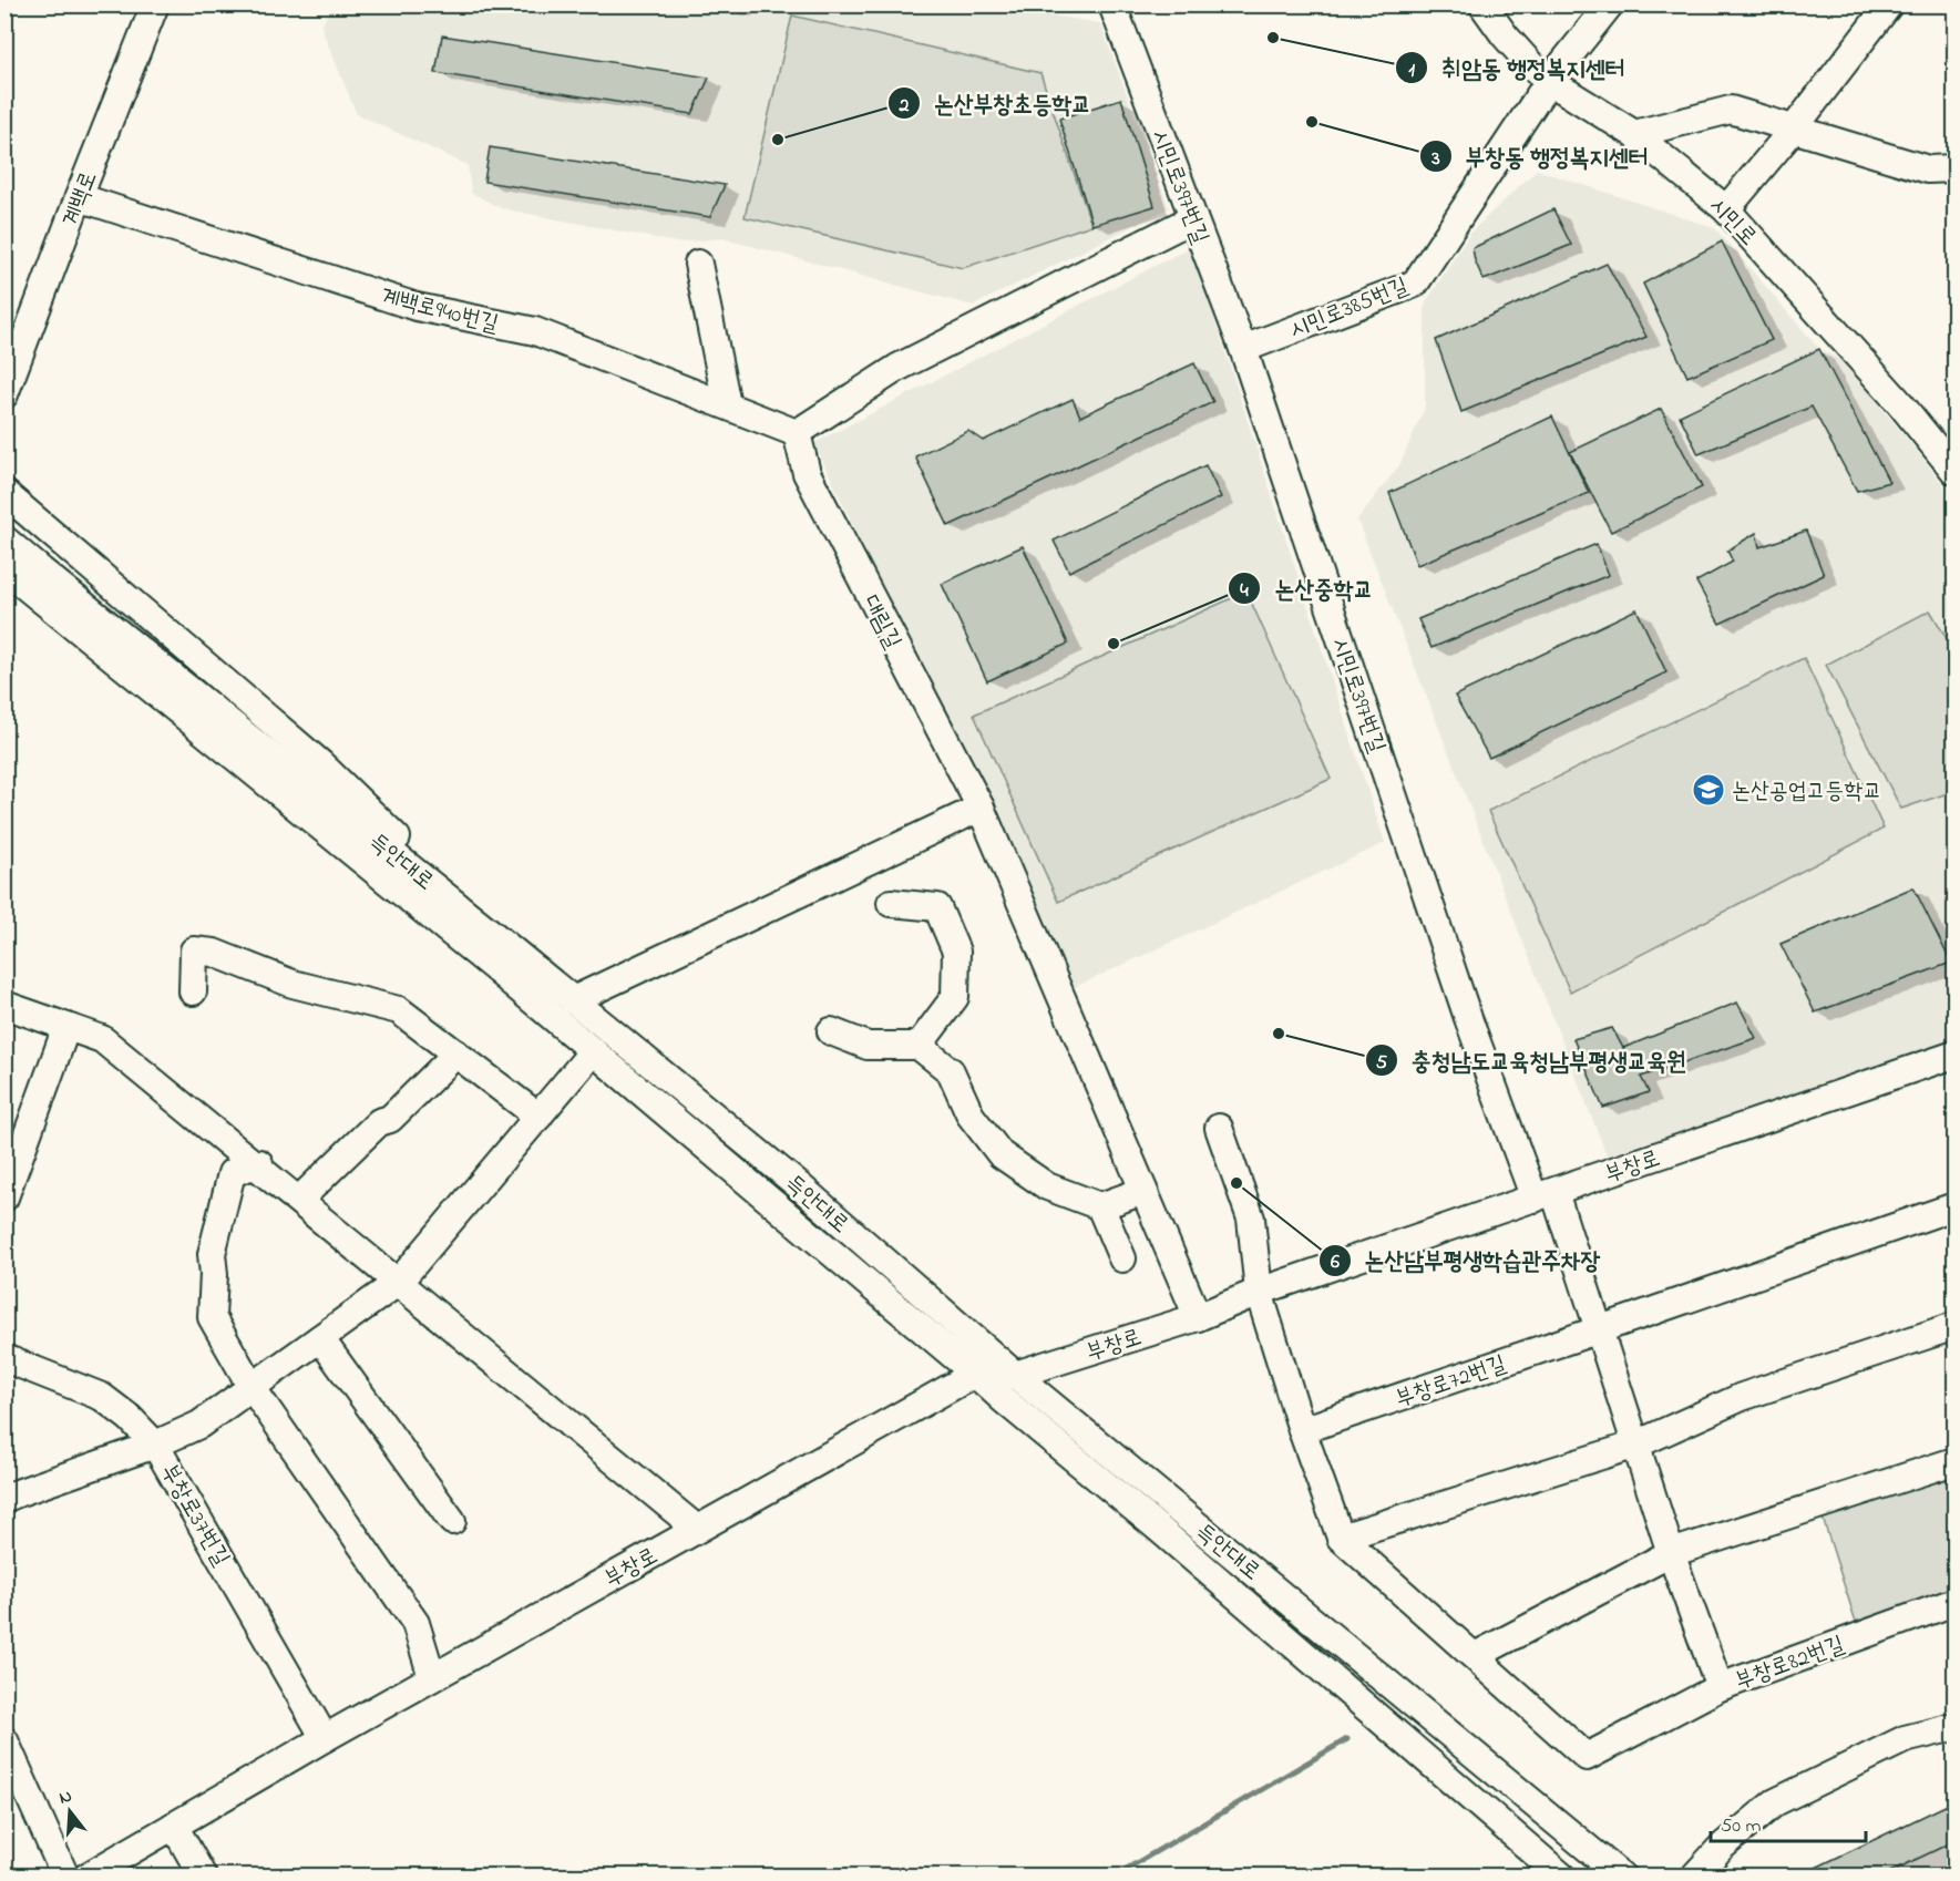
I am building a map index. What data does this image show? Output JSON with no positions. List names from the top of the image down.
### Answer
{
  "streets": {
    "street": [
      "시민로397번길",
      "계백로",
      "시민로",
      "시민로385번길",
      "계백로940번길",
      "대림길",
      "득안대로",
      "부창로",
      "부창로72번길",
      "부창로37번길",
      "부창로82번길"
    ]
  },
  "crossings": [
    ["시민로397번길", "시민로385번길"],
    ["시민로397번길", "부창로"],
    ["시민로397번길", "부창로82번길"],
    ["계백로", "계백로940번길"],
    ["시민로", "시민로385번길"],
    ["계백로940번길", "대림길"],
    ["득안대로", "부창로"],
    ["부창로", "부창로37번길"],
    ["부창로", "부창로82번길"],
    ["부창로72번길", "부창로82번길"]
  ],
  "places": {
    "other": [
      "취암동 행정복지센터",
      "부창동 행정복지센터",
      "논산부창초등학교",
      "논산중학교",
      "충청남도교육청남부평생교육원",
      "논산남부평생학습관주차장"
    ],
    "school or university": ["논산공업고등학교"]
  },
  "scale_bar": "50 m",
  "north": "top"
}
